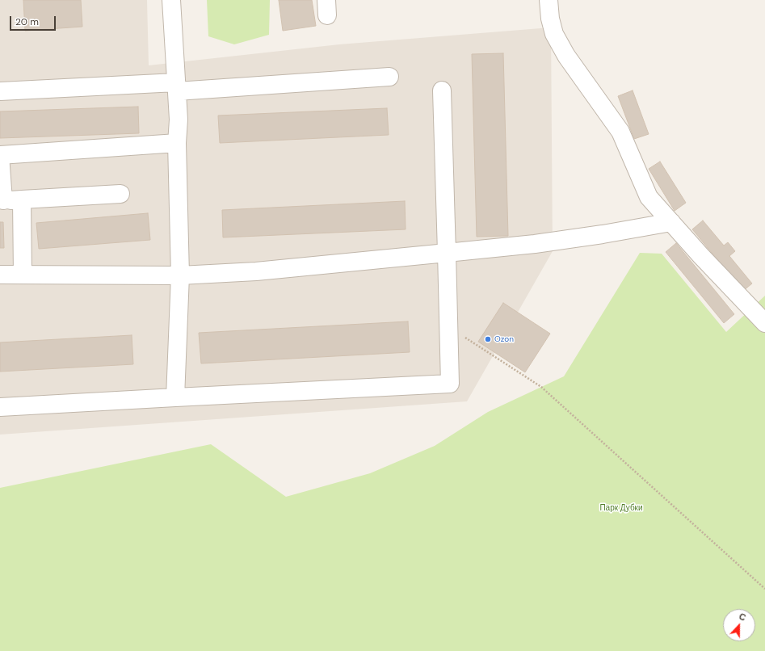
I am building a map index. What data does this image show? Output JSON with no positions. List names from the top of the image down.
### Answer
{
  "parks": ["Парк Дубки"],
  "places": ["Ozon"],
  "scale_bar": "20 m",
  "north": "top"
}
